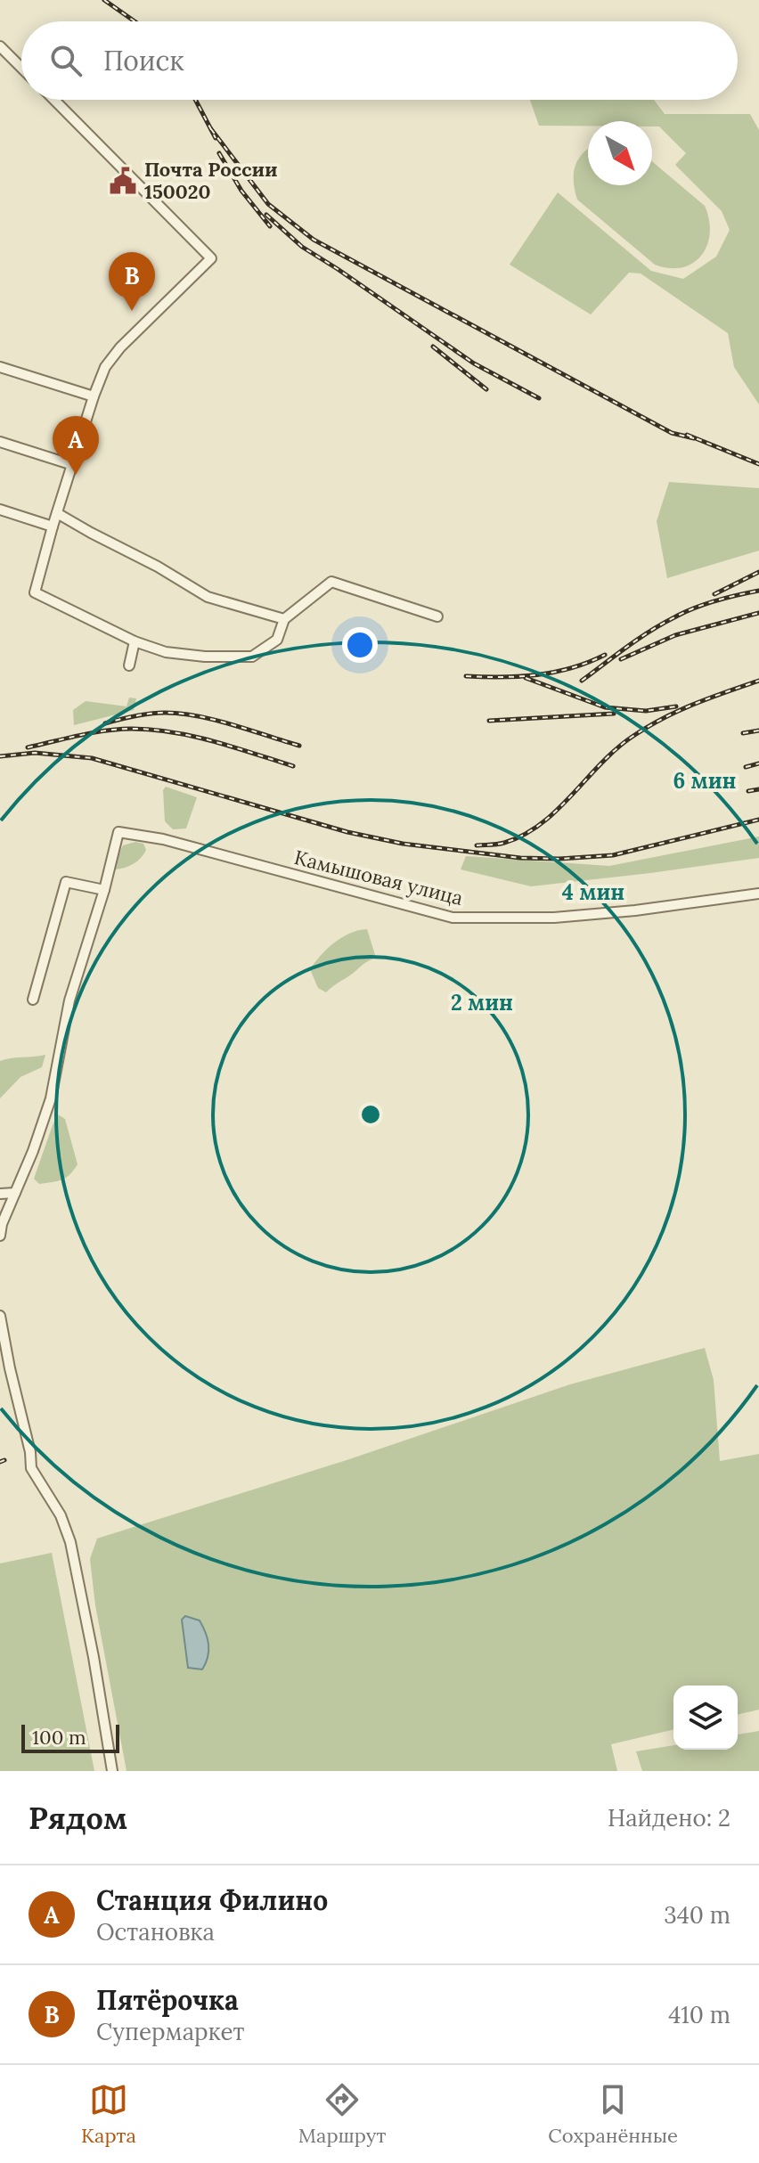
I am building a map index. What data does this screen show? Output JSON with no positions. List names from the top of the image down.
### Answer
{
  "streets": {
    "street": ["Камышовая улица"]
  },
  "places": {
    "public building": ["Почта России 150020"]
  },
  "scale_bar": "100 m",
  "north": "bottom right",
  "page": {
    "search": "Поиск",
    "pins": ["B", "A"],
    "scale": "100 m",
    "heading": ["Рядом", "Найдено: 2"],
    "list": [
      {
        "mark": "A",
        "name": "Станция Филино",
        "note": "Остановка",
        "value": "340 m"
      },
      {
        "mark": "B",
        "name": "Пятёрочка",
        "note": "Супермаркет",
        "value": "410 m"
      }
    ],
    "nav": ["Карта", "Маршрут", "Сохранённые"]
  },
  "rings": ["6 мин", "4 мин", "2 мин"]
}
